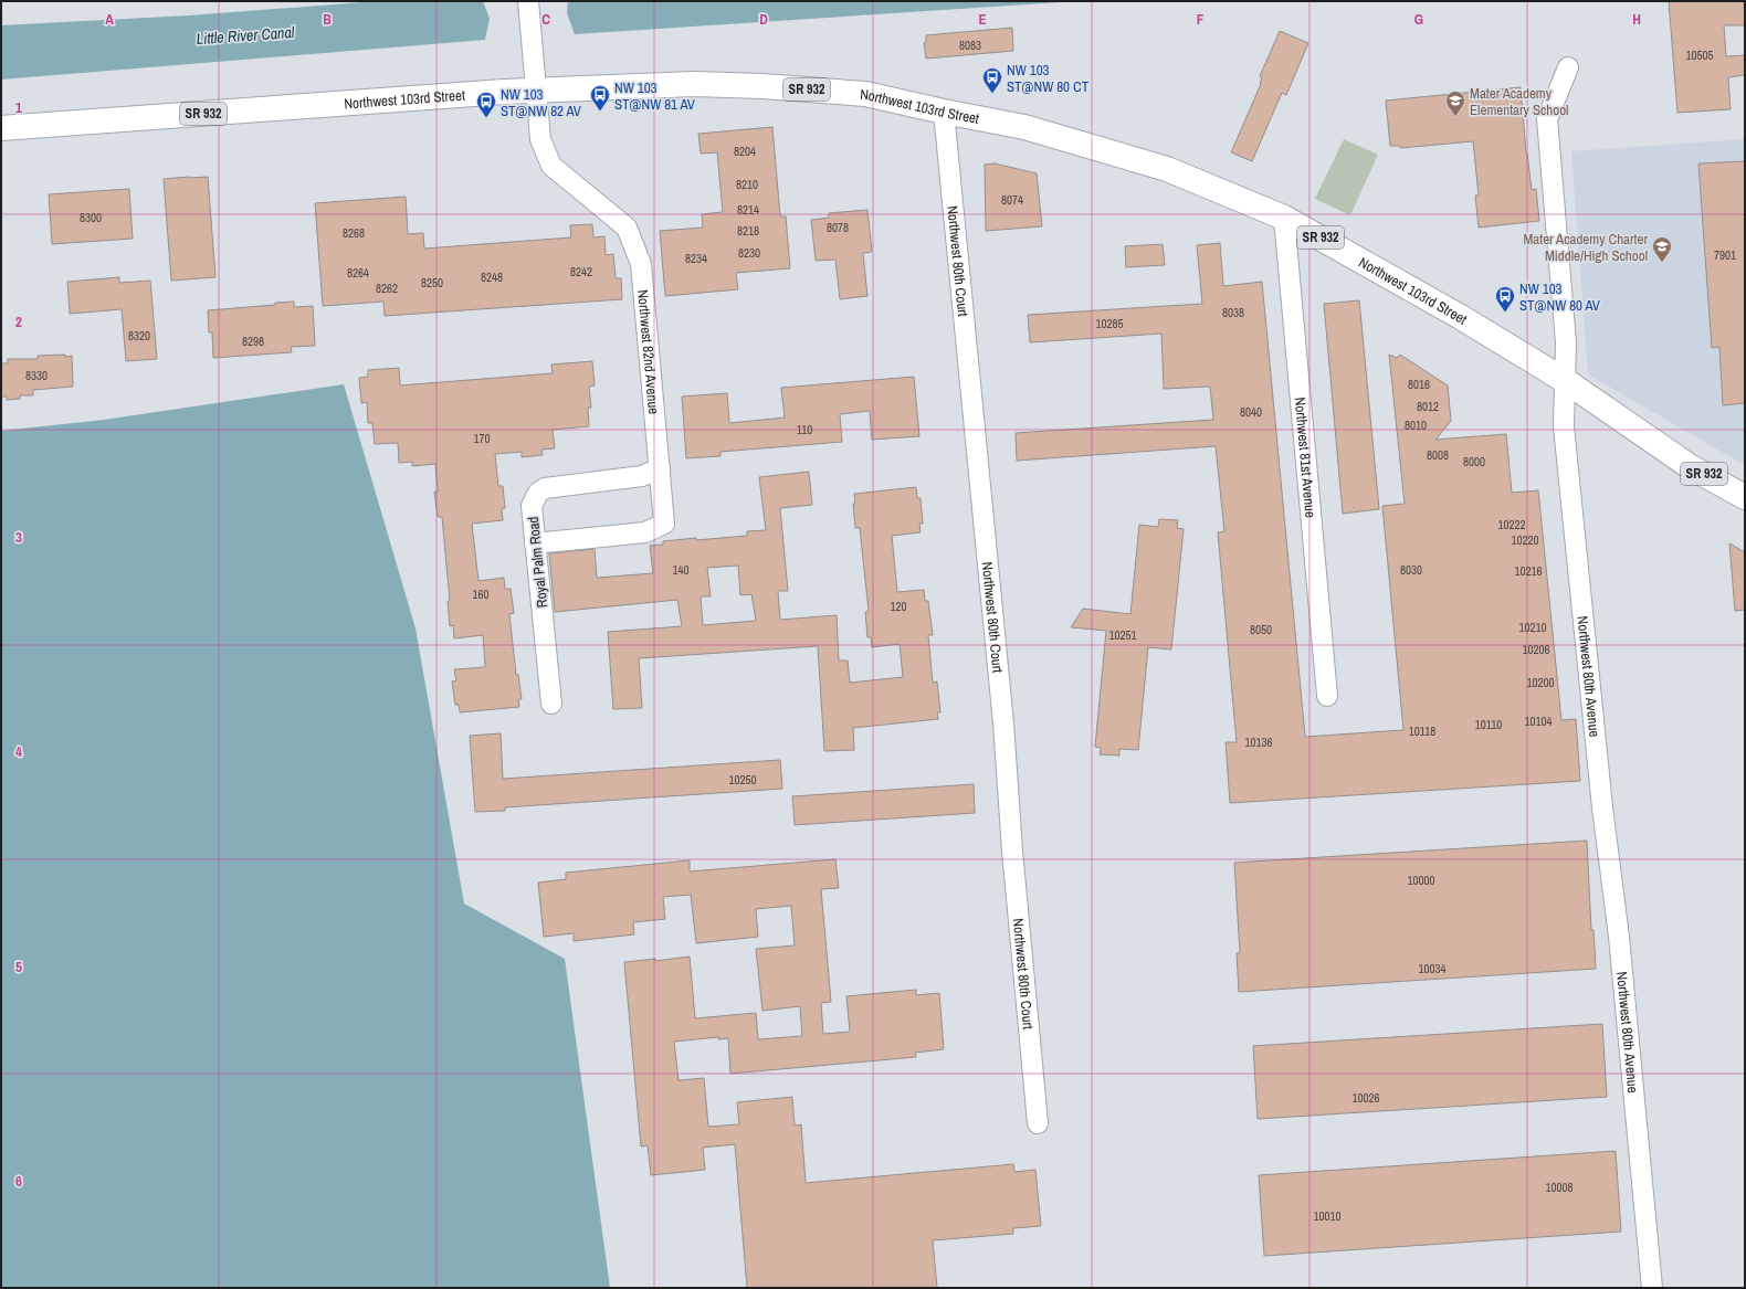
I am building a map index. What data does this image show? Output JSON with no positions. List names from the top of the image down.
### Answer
{
  "streets": {
    "main road": ["SR 932", "Northwest 103rd Street"],
    "street": [
      "Northwest 80th Court",
      "Northwest 82nd Avenue",
      "Northwest 81st Avenue",
      "Royal Palm Road",
      "Northwest 80th Avenue"
    ]
  },
  "crossings": [
    ["Northwest 103rd Street", "Northwest 80th Court"],
    ["Northwest 103rd Street", "Northwest 82nd Avenue"],
    ["Northwest 103rd Street", "Northwest 81st Avenue"],
    ["Northwest 103rd Street", "Northwest 80th Avenue"],
    ["Northwest 82nd Avenue", "Royal Palm Road"]
  ],
  "water": ["Little River Canal"],
  "places": {
    "bus stop": [
      "NW 103 ST@NW 80 CT",
      "NW 103 ST@NW 81 AV",
      "NW 103 ST@NW 82 AV",
      "NW 103 ST@NW 80 AV"
    ],
    "school or university": ["Mater Academy Elementary School", "Mater Academy Charter Middle/High School"]
  },
  "house_numbers": [
    "8083",
    "10505",
    "8204",
    "8210",
    "8074",
    "8214",
    "8300",
    "8078",
    "8218",
    "8268",
    "8230",
    "7901",
    "8234",
    "8242",
    "8264",
    "8248",
    "8250",
    "8262",
    "8038",
    "10285",
    "8320",
    "8298",
    "8330",
    "8016",
    "8012",
    "8040",
    "8010",
    "110",
    "170",
    "8008",
    "8000",
    "10222",
    "10220",
    "140",
    "8030",
    "10216",
    "160",
    "120",
    "10210",
    "8050",
    "10251",
    "10206",
    "10200",
    "10104",
    "10110",
    "10118",
    "10136",
    "10250",
    "10000",
    "10034",
    "10026",
    "10008",
    "10010"
  ],
  "grid": {
    "columns": [
      "A",
      "B",
      "C",
      "D",
      "E",
      "F",
      "G",
      "H"
    ],
    "rows": [
      "1",
      "2",
      "3",
      "4",
      "5",
      "6"
    ]
  }
}
